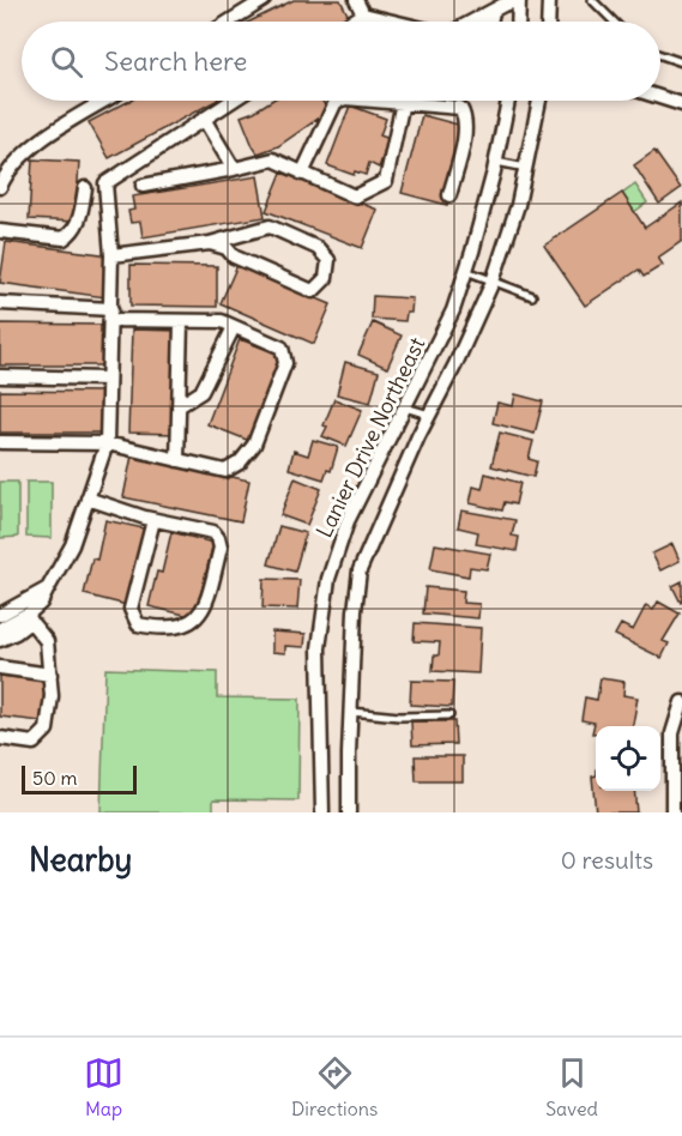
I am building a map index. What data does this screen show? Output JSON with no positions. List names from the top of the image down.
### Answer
{
  "streets": {
    "street": ["Lanier Drive Northeast"]
  },
  "scale_bar": "50 m",
  "page": {
    "search": "Search here",
    "scale": "50 m",
    "heading": ["Nearby", "0 results"],
    "nav": ["Map", "Directions", "Saved"]
  }
}
